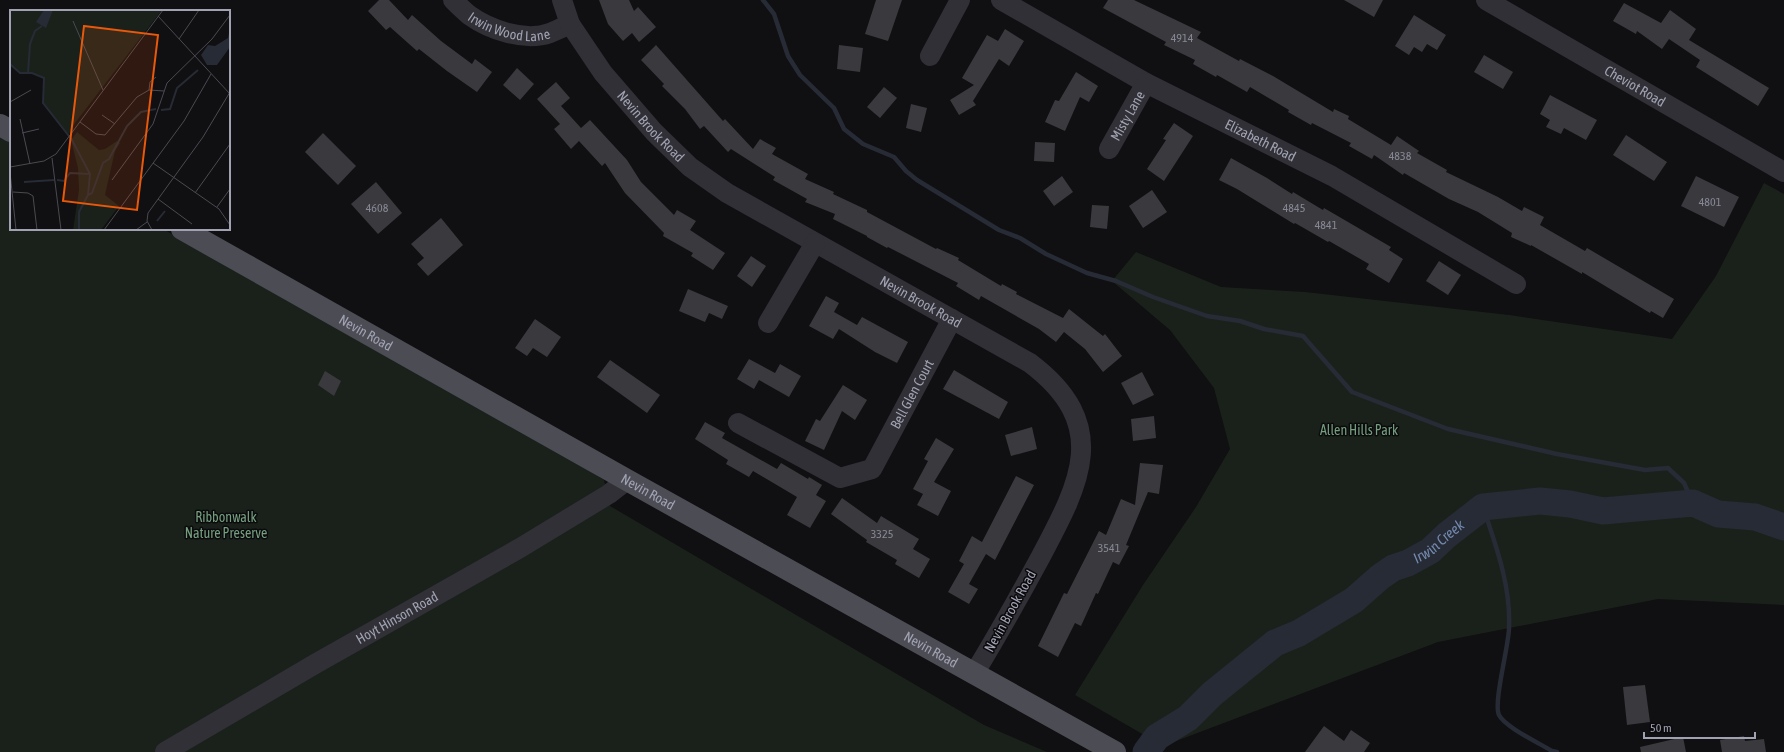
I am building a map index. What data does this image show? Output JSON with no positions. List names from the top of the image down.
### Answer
{
  "streets": {
    "main road": ["Nevin Road"],
    "street": [
      "Irwin Wood Lane",
      "Cheviot Road",
      "Misty Lane",
      "Nevin Brook Road",
      "Elizabeth Road",
      "Bell Glen Court",
      "Hoyt Hinson Road"
    ]
  },
  "crossings": [
    ["Irwin Wood Lane", "Nevin Brook Road"],
    ["Misty Lane", "Elizabeth Road"],
    ["Nevin Brook Road", "Nevin Road"],
    ["Nevin Brook Road", "Bell Glen Court"],
    ["Nevin Road", "Hoyt Hinson Road"]
  ],
  "water": ["Irwin Creek"],
  "parks": ["Allen Hills Park", "Ribbonwalk Nature Preserve"],
  "house_numbers": [
    "4914",
    "4838",
    "4801",
    "4608",
    "4845",
    "4841",
    "3325",
    "3541"
  ],
  "scale_bar": "50 m"
}
